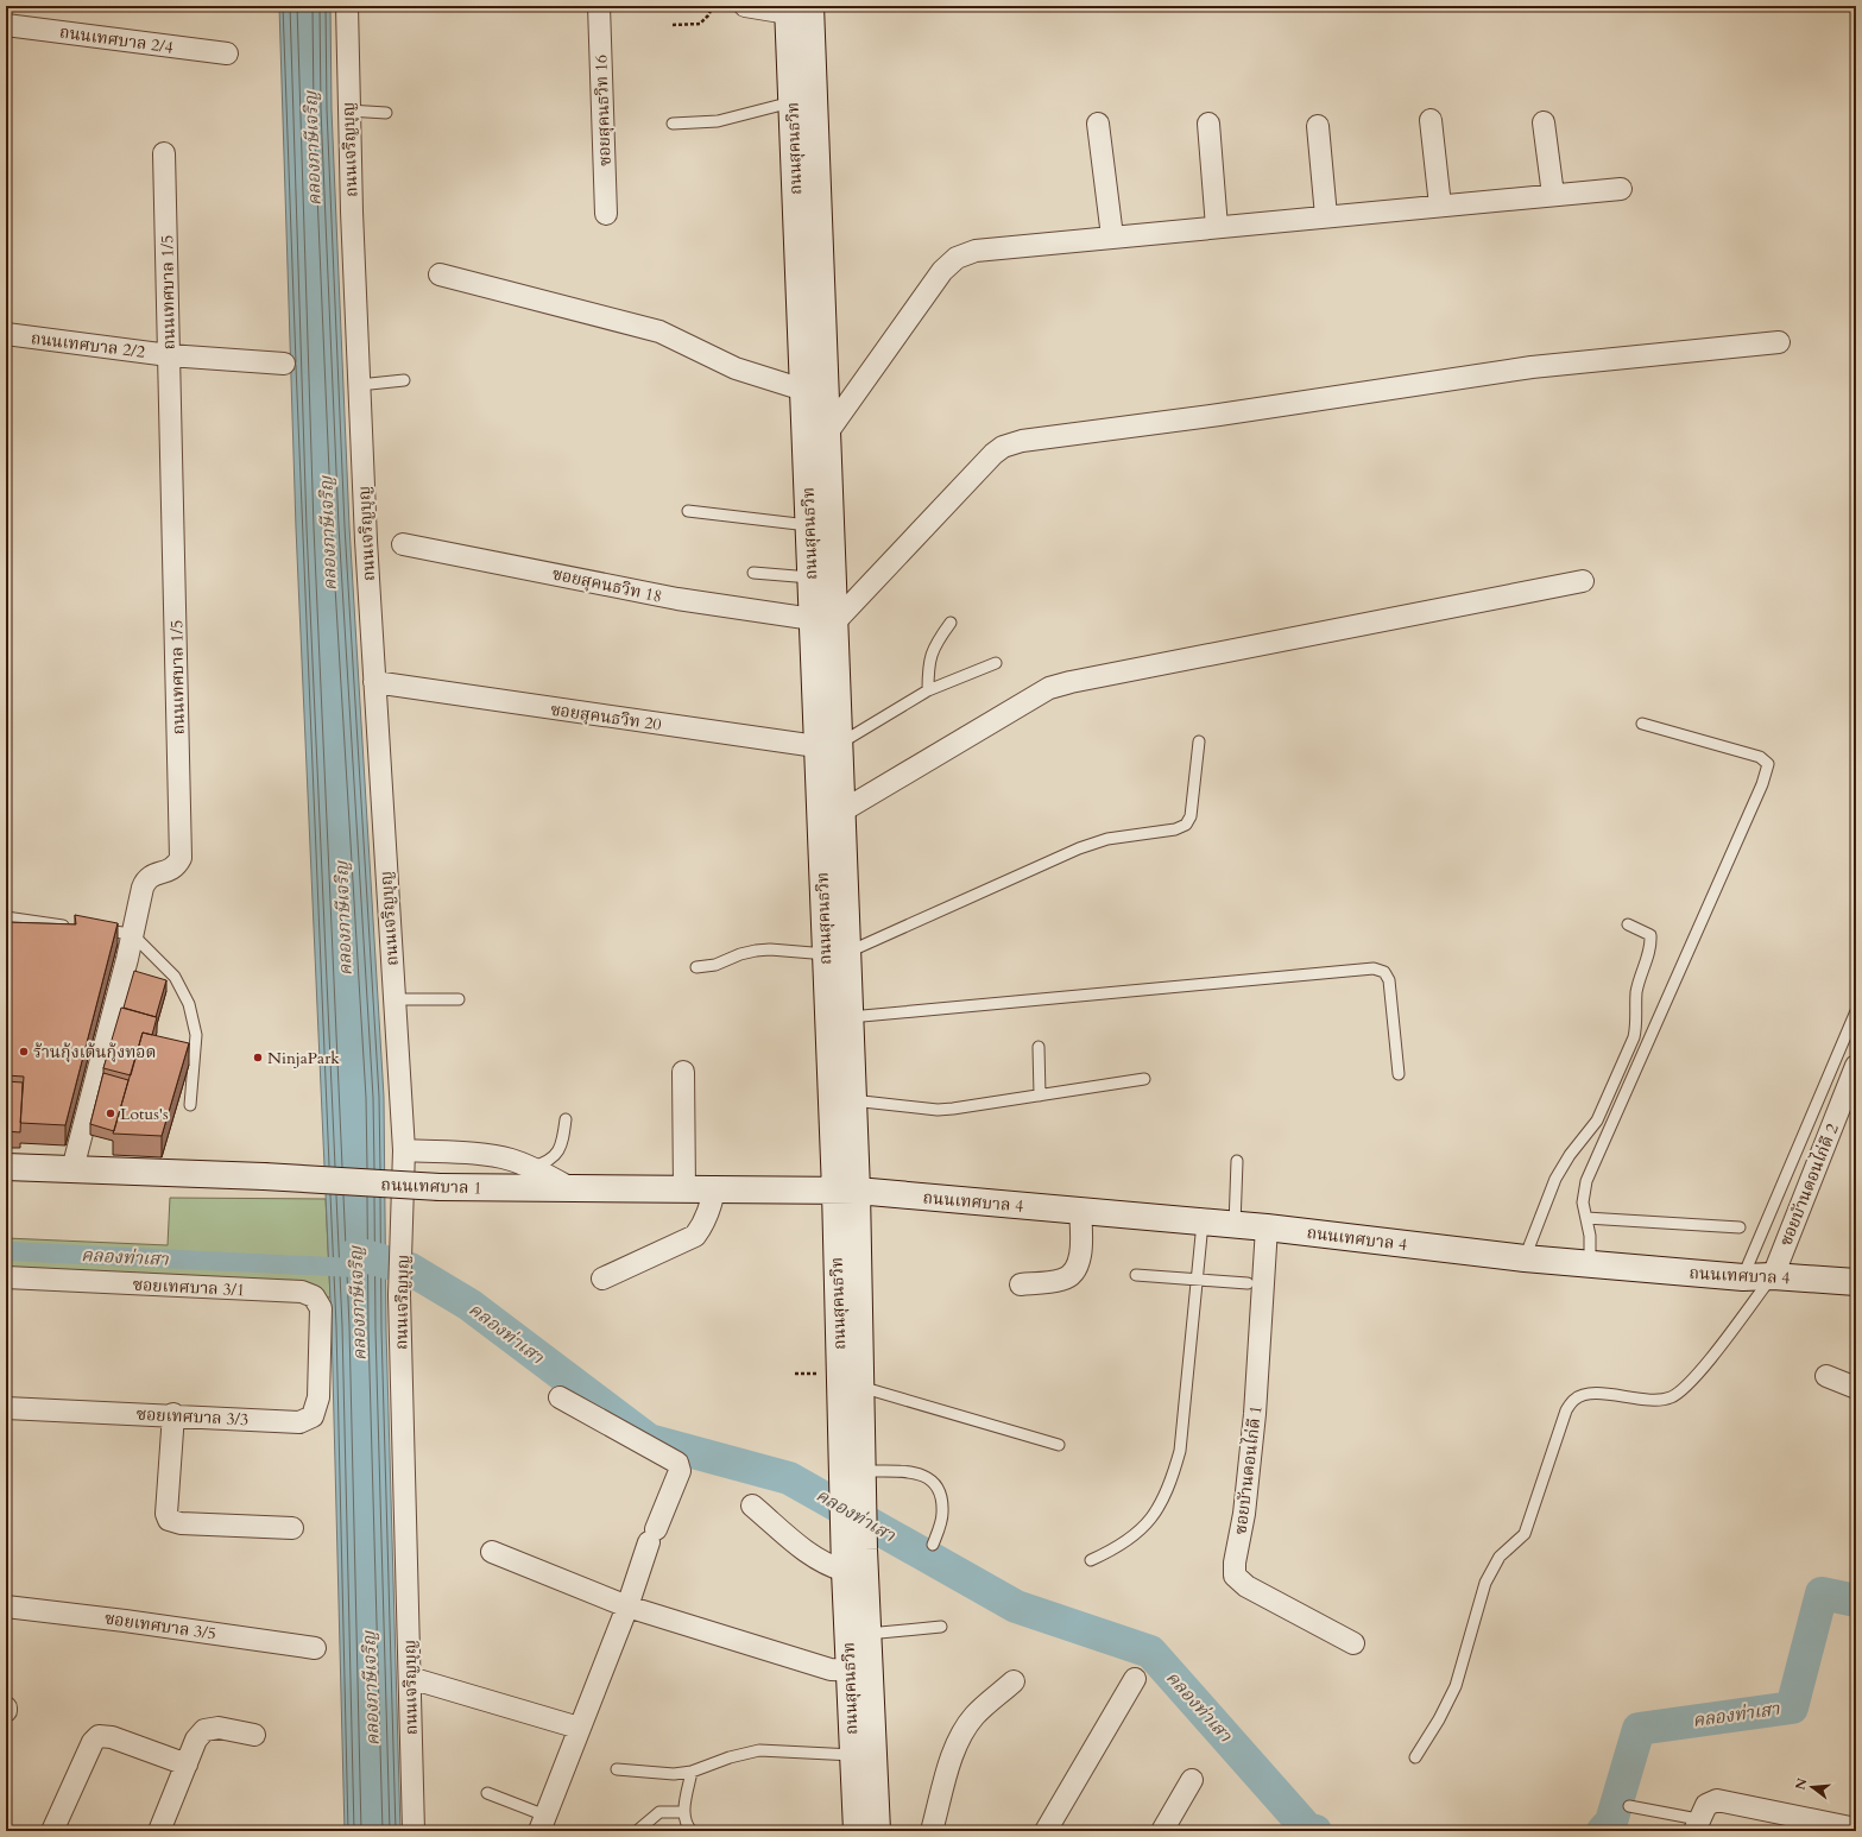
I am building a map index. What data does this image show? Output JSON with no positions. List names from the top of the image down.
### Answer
{
  "streets": {
    "main road": ["ถนนสุคนธวิท", "ถนนเทศบาล 1", "ถนนเทศบาล 4"],
    "street": [
      "ถนนเทศบาล 2/4",
      "ซอยสุคนธวิท 16",
      "ถนนเจริญบุญ",
      "ถนนเทศบาล 1/5",
      "ถนนเทศบาล 2/2",
      "ซอยสุคนธวิท 18",
      "ซอยสุคนธวิท 20",
      "ซอยบัานดอนไก่ดี 2",
      "ซอยเทศบาล 3/1",
      "ซอยเทศบาล 3/3",
      "ซอยบัานดอนไก่ดี 1",
      "ซอยเทศบาล 3/5"
    ]
  },
  "crossings": [
    ["ถนนสุคนธวิท", "ซอยสุคนธวิท 18"],
    ["ถนนสุคนธวิท", "ซอยสุคนธวิท 20"],
    ["ถนนสุคนธวิท", "ถนนเทศบาล 1"],
    ["ถนนสุคนธวิท", "ถนนเทศบาล 4"],
    ["ถนนเจริญบุญ", "ซอยสุคนธวิท 20"],
    ["ถนนเทศบาล 1/5", "ถนนเทศบาล 2/2"],
    ["ถนนเทศบาล 1/5", "ถนนเทศบาล 1"],
    ["ซอยบัานดอนไก่ดี 2", "ถนนเทศบาล 4"],
    ["ถนนเทศบาล 1", "ถนนเทศบาล 4"],
    ["ถนนเทศบาล 4", "ซอยบัานดอนไก่ดี 1"],
    ["ซอยเทศบาล 3/1", "ซอยเทศบาล 3/3"]
  ],
  "water": ["คลองภาษีเจริญ", "คลองท่าเสา"],
  "places": ["ร้านกุ้งเต้นกุ้งทอด", "NinjaPark", "Lotus's"],
  "north": "left"
}
